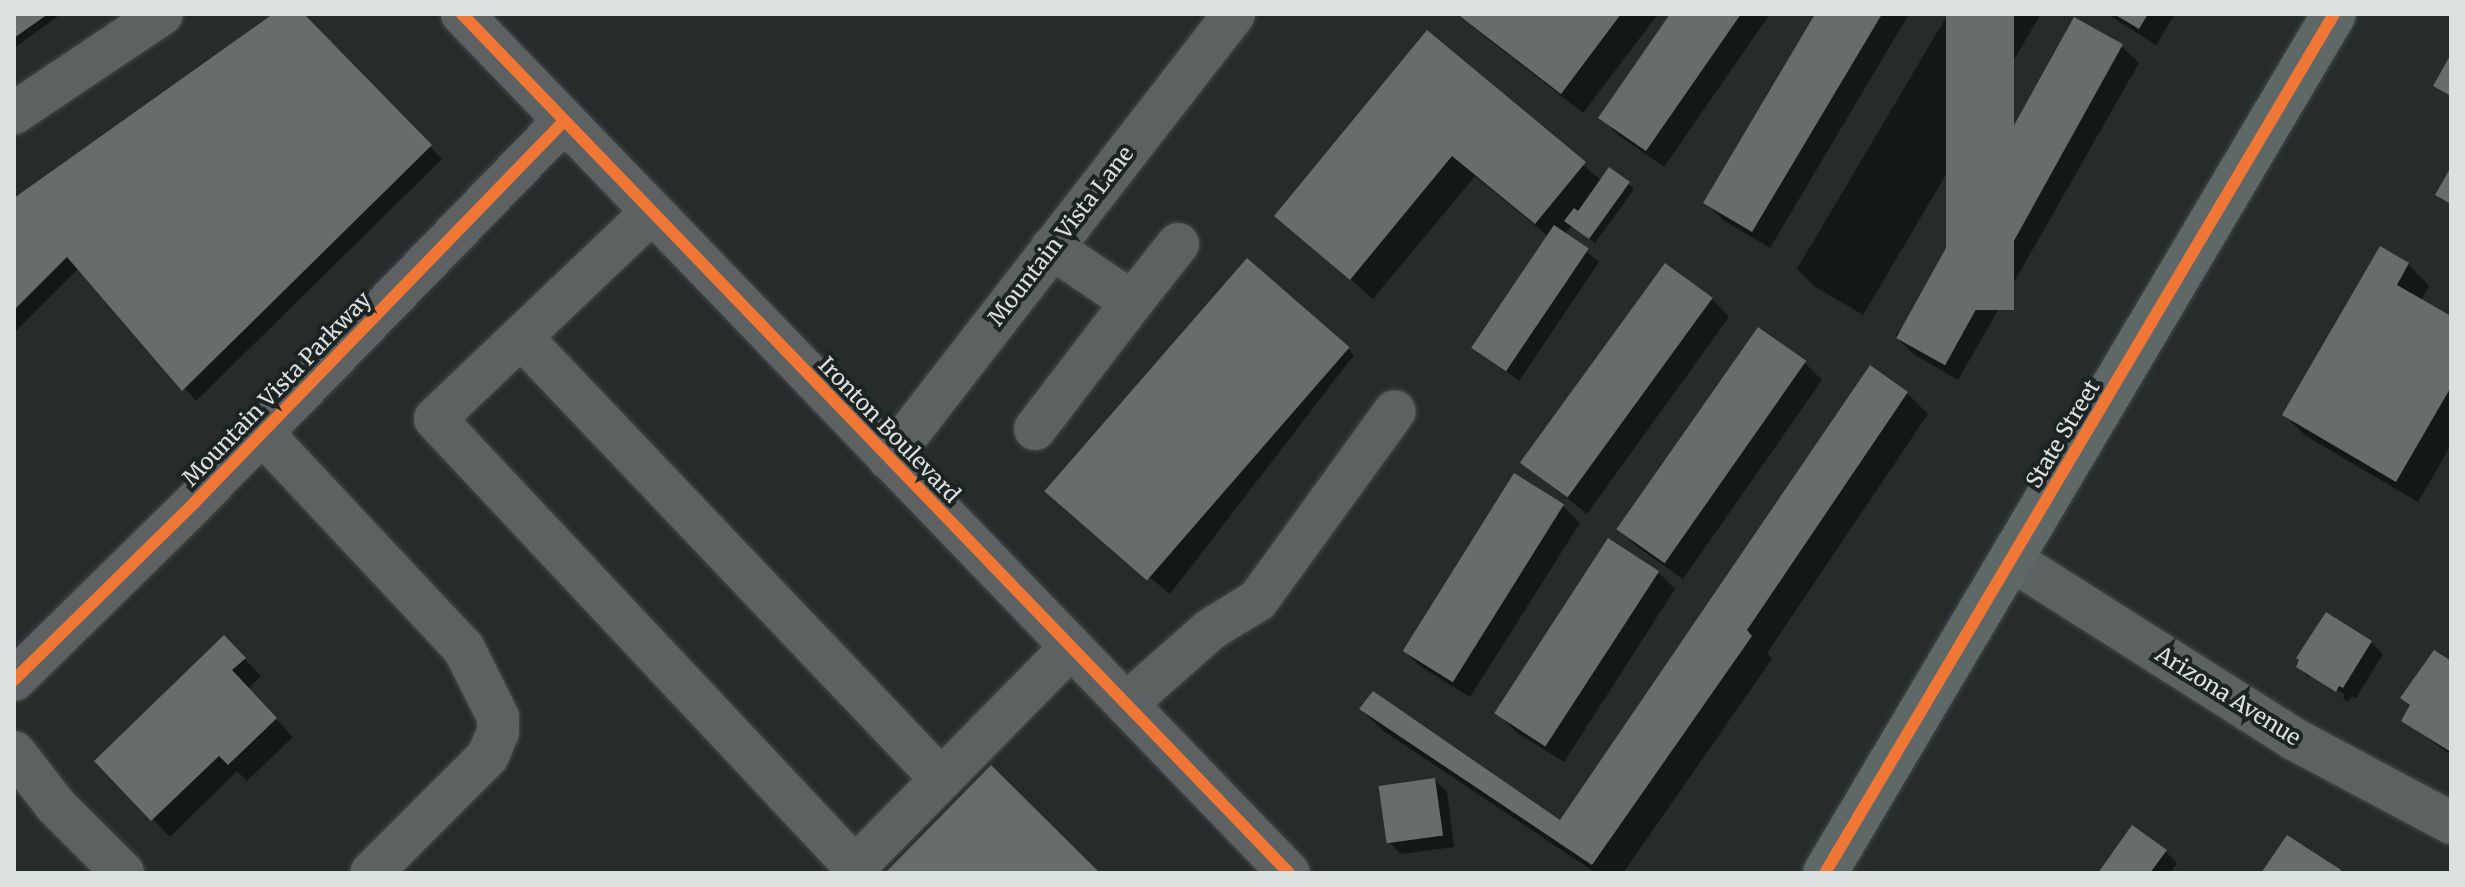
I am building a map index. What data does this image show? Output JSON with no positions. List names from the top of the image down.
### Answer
{
  "streets": {
    "main road": ["State Street"],
    "street": [
      "Mountain Vista Lane",
      "Mountain Vista Parkway",
      "Ironton Boulevard",
      "Arizona Avenue"
    ]
  },
  "crossings": [
    ["Mountain Vista Lane", "Ironton Boulevard"],
    ["Mountain Vista Parkway", "Ironton Boulevard"],
    ["State Street", "Arizona Avenue"]
  ]
}
